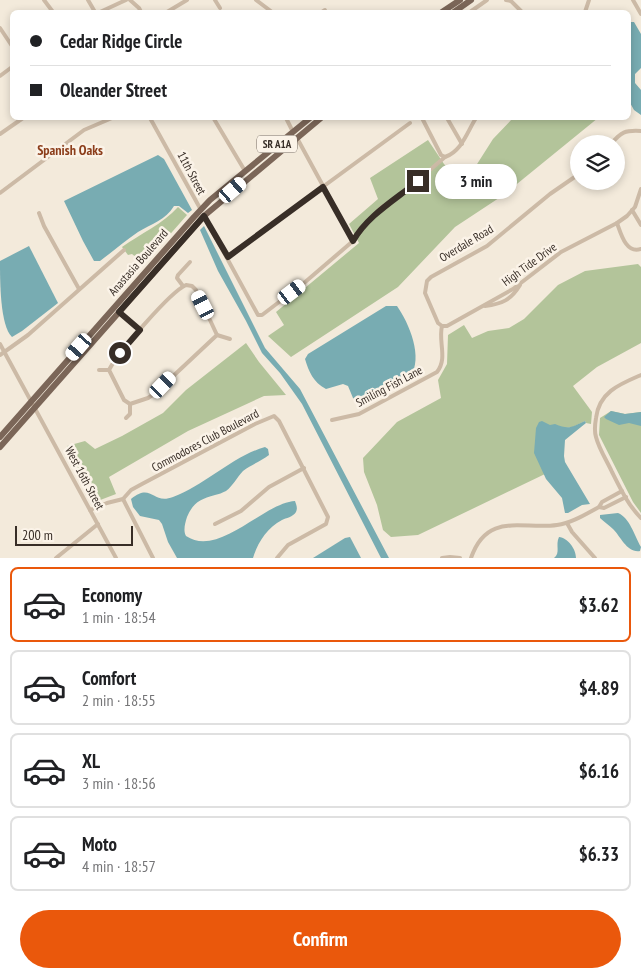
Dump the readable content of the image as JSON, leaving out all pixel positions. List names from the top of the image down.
{
  "streets": {
    "main road": ["SR A1A", "Anastasia Boulevard"],
    "street": [
      "11th Street",
      "Overdale Road",
      "High Tide Drive",
      "Smiling Fish Lane",
      "Commodores Club Boulevard",
      "West 16th Street"
    ]
  },
  "crossings": [
    ["11th Street", "Anastasia Boulevard"],
    ["Overdale Road", "High Tide Drive"],
    ["Overdale Road", "Smiling Fish Lane"],
    ["Anastasia Boulevard", "West 16th Street"],
    ["High Tide Drive", "Smiling Fish Lane"],
    ["Commodores Club Boulevard", "West 16th Street"]
  ],
  "districts": ["Spanish Oaks"],
  "scale_bar": "200 m",
  "page": {
    "banner": ["Cedar Ridge Circle", "Oleander Street"],
    "bubble": "3 min",
    "scale": "200 m",
    "list": [
      {
        "name": "Economy",
        "note": "1 min · 18:54",
        "value": "$3.62"
      },
      {
        "name": "Comfort",
        "note": "2 min · 18:55",
        "value": "$4.89"
      },
      {
        "name": "XL",
        "note": "3 min · 18:56",
        "value": "$6.16"
      },
      {
        "name": "Moto",
        "note": "4 min · 18:57",
        "value": "$6.33"
      }
    ],
    "buttons": "Confirm"
  }
}
